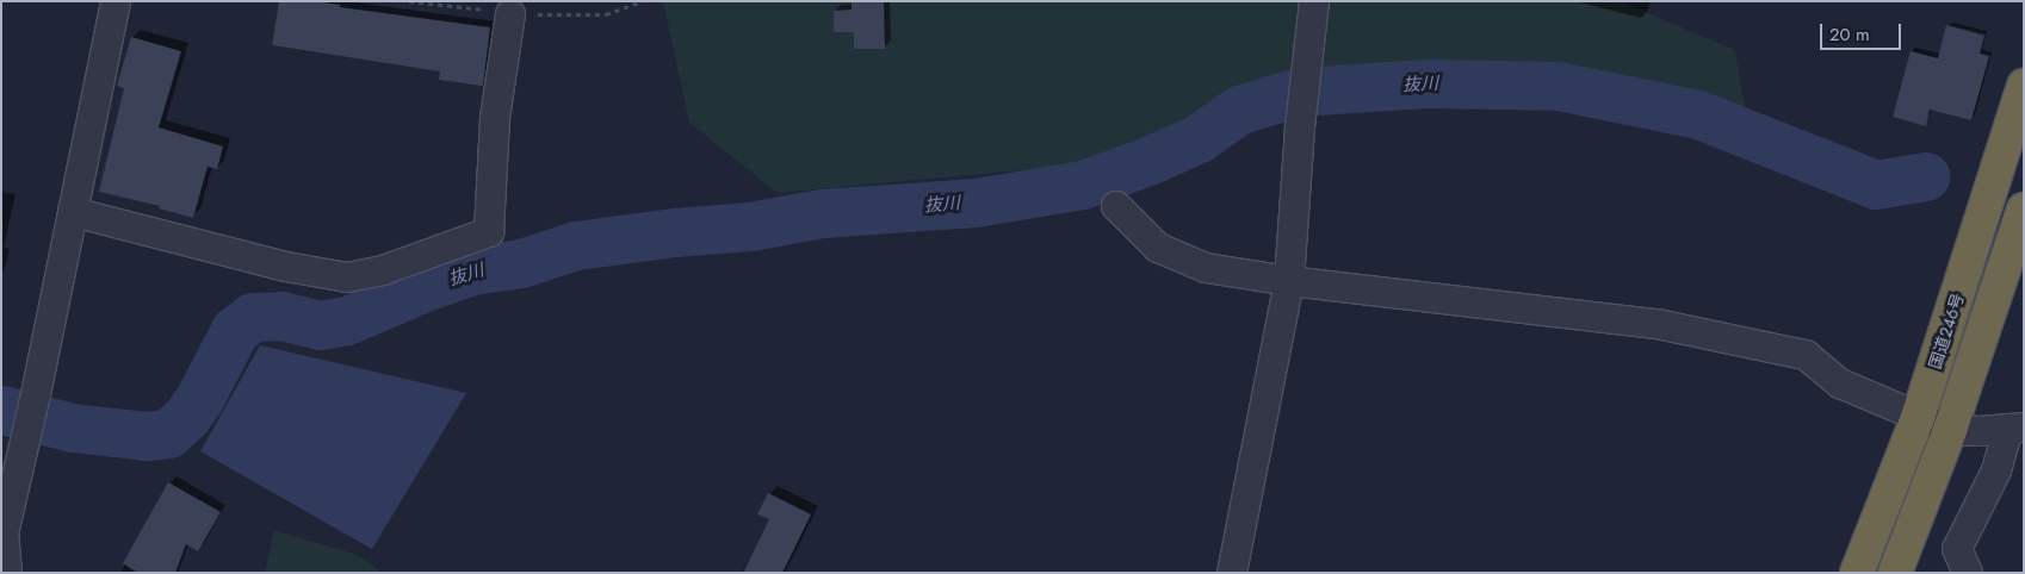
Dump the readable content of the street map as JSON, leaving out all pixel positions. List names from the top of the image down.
{
  "streets": {
    "highway": ["国道246号"]
  },
  "water": ["抜川"],
  "scale_bar": "20 m"
}
